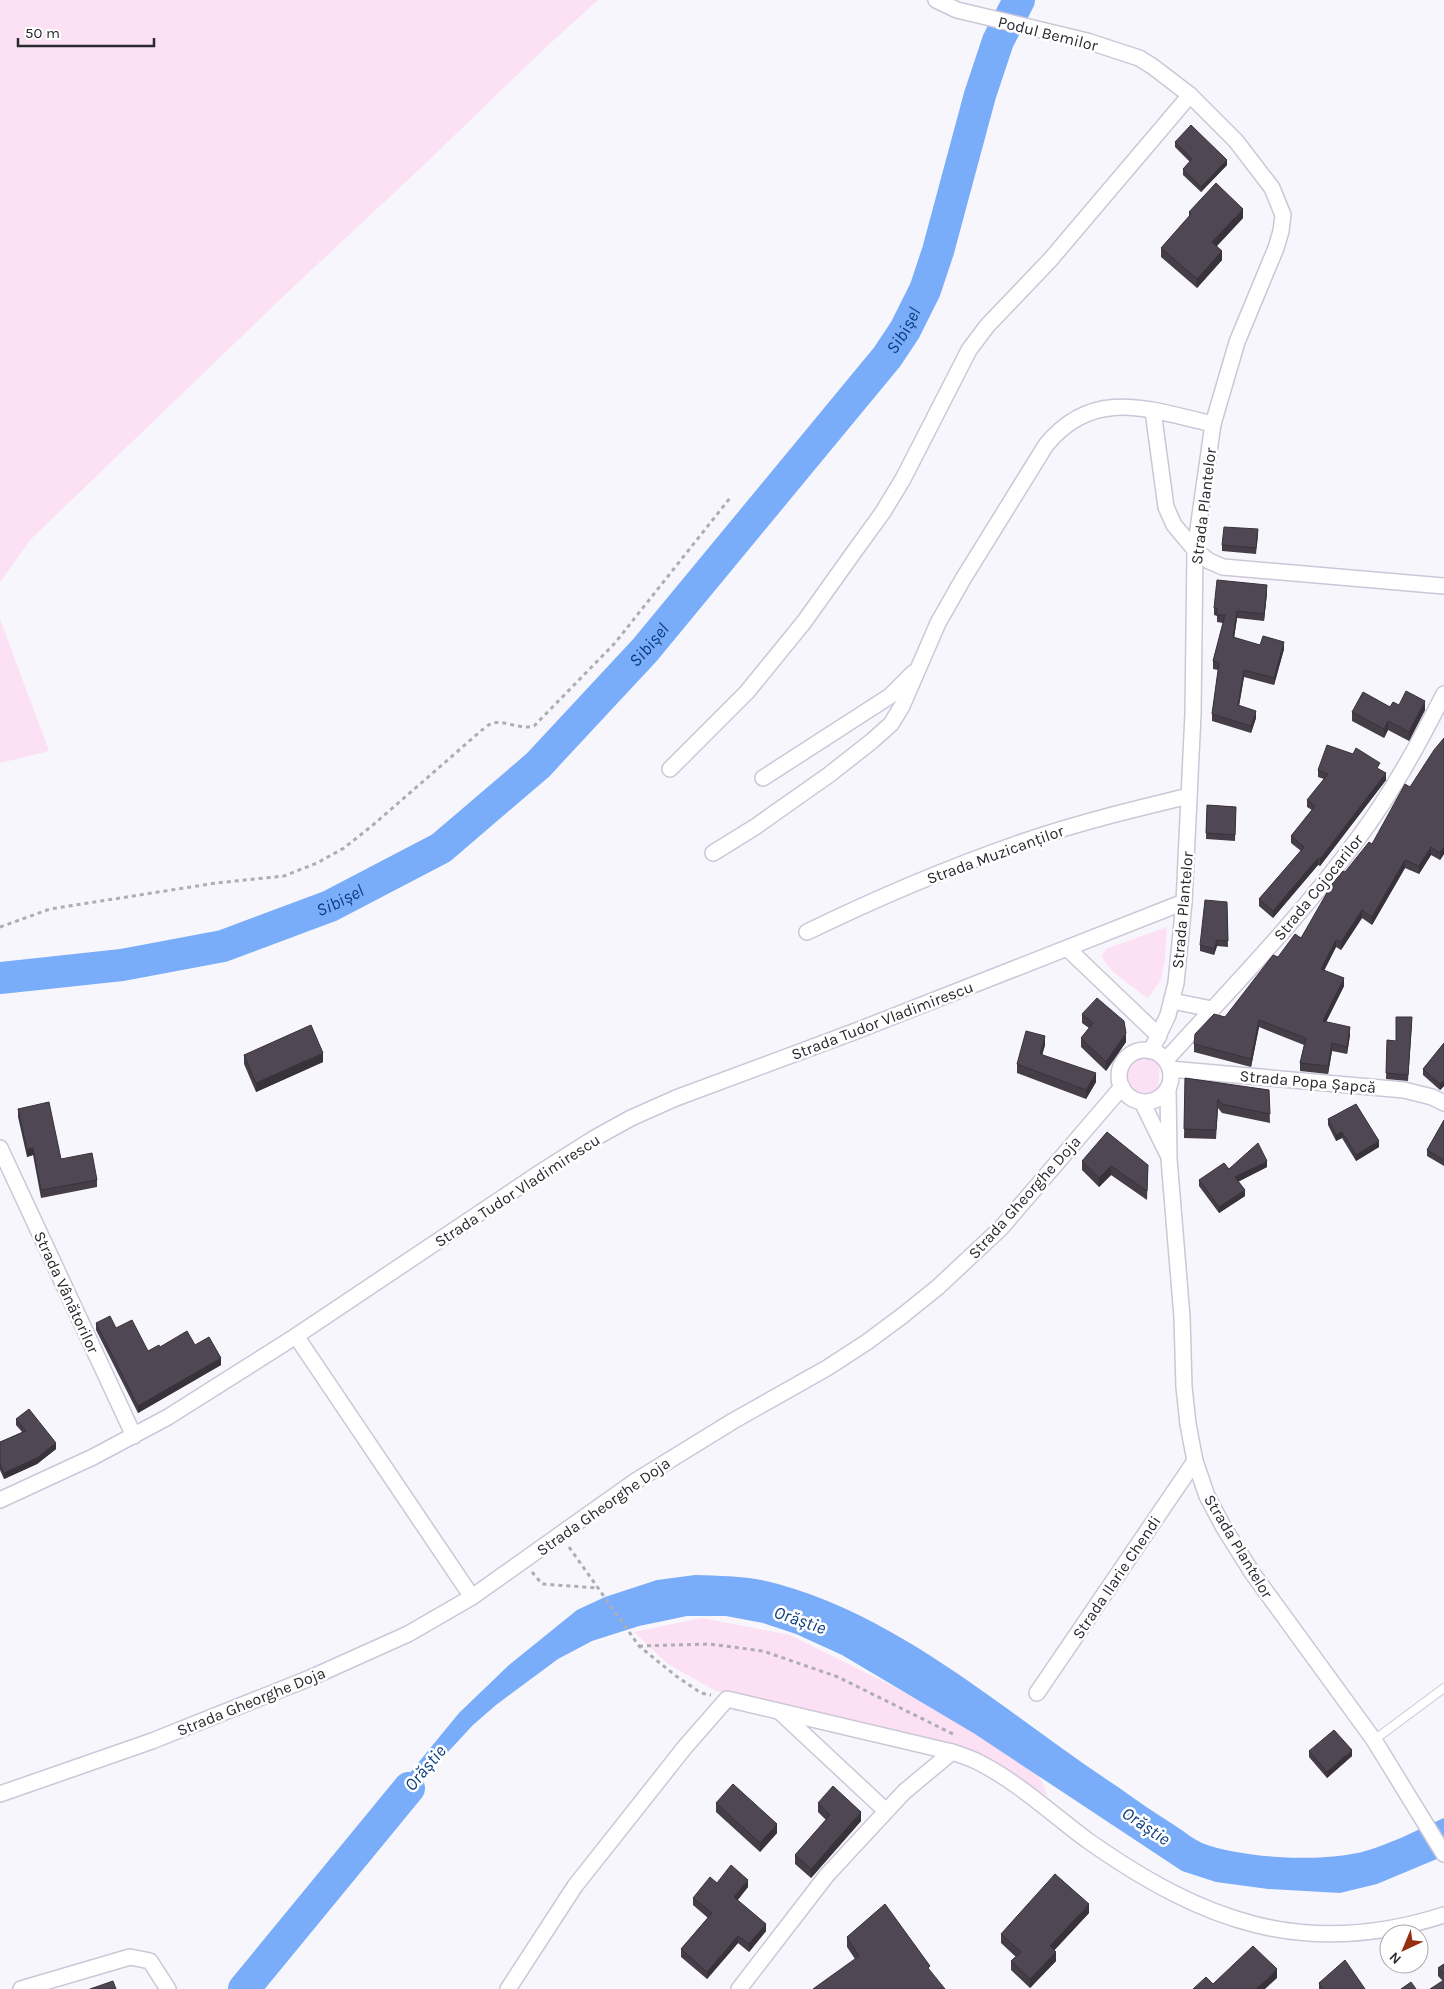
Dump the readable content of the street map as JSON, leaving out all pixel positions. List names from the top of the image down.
{
  "streets": {
    "street": [
      "Podul Bemilor",
      "Strada Plantelor",
      "Strada Muzicanților",
      "Strada Cojocarilor",
      "Strada Tudor Vladimirescu",
      "Strada Popa Șapcă",
      "Strada Gheorghe Doja",
      "Strada Vânătorilor",
      "Strada Ilarie Chendi"
    ]
  },
  "crossings": [
    ["Podul Bemilor", "Strada Plantelor"],
    ["Strada Plantelor", "Strada Muzicanților"],
    ["Strada Plantelor", "Strada Cojocarilor"],
    ["Strada Plantelor", "Strada Tudor Vladimirescu"],
    ["Strada Plantelor", "Strada Popa Șapcă"],
    ["Strada Plantelor", "Strada Gheorghe Doja"],
    ["Strada Plantelor", "Strada Ilarie Chendi"],
    ["Strada Cojocarilor", "Strada Popa Șapcă"],
    ["Strada Cojocarilor", "Strada Gheorghe Doja"],
    ["Strada Tudor Vladimirescu", "Strada Vânătorilor"],
    ["Strada Popa Șapcă", "Strada Gheorghe Doja"]
  ],
  "water": ["Sibișel", "Orăștie"],
  "scale_bar": "50 m",
  "north": "bottom left"
}
